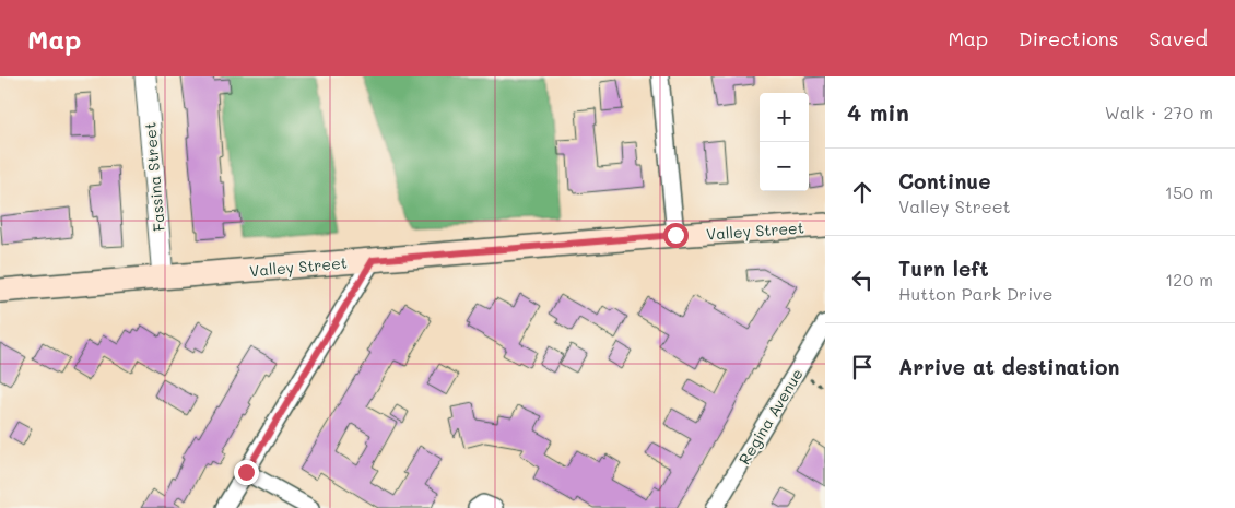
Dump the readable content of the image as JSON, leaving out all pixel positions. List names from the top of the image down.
{
  "streets": {
    "main road": ["Valley Street"],
    "street": ["Fassina Street", "Regina Avenue"]
  },
  "crossings": [
    ["Fassina Street", "Valley Street"]
  ],
  "page": {
    "header": "Map",
    "nav": ["Map", "Directions", "Saved"],
    "heading": ["4 min", "Walk · 270 m"],
    "map_buttons": ["+", "−"],
    "list": [
      ["Continue", "Valley Street", "150 m"],
      ["Turn left", "Hutton Park Drive", "120 m"],
      "Arrive at destination"
    ]
  }
}
